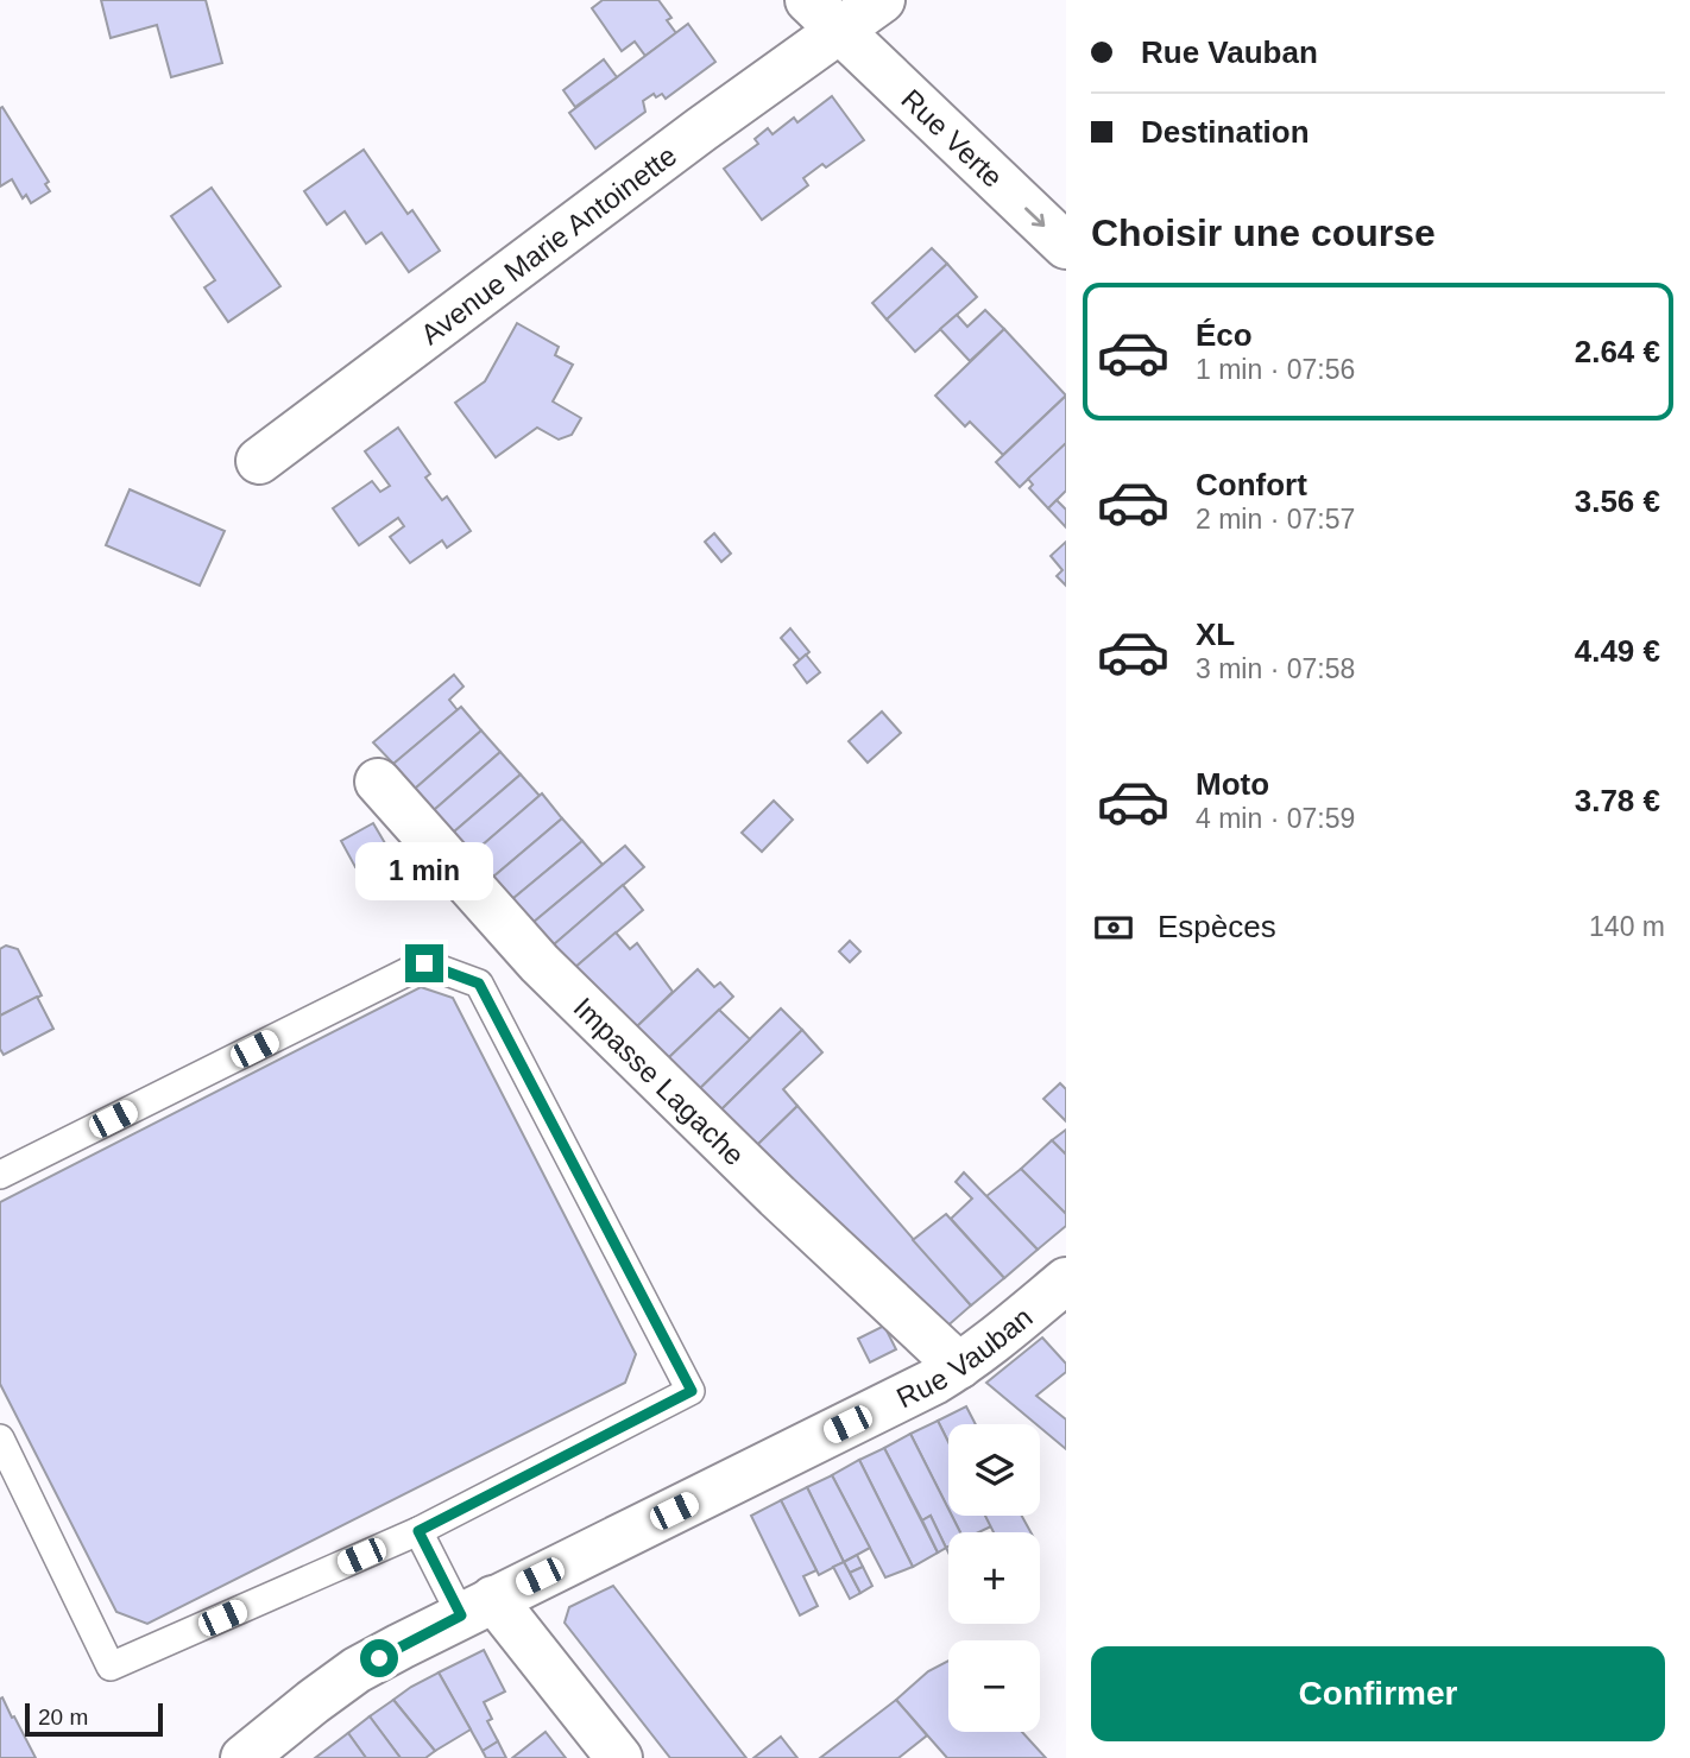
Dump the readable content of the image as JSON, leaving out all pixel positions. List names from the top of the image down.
{
  "streets": {
    "street": [
      "Rue Verte",
      "Avenue Marie Antoinette",
      "Impasse Lagache",
      "Rue Vauban"
    ]
  },
  "crossings": [
    ["Rue Verte", "Avenue Marie Antoinette"],
    ["Impasse Lagache", "Rue Vauban"]
  ],
  "one_way": ["Rue Verte"],
  "scale_bar": "20 m",
  "page": {
    "banner": ["Rue Vauban", "Destination"],
    "heading": "Choisir une course",
    "list": [
      {
        "name": "Éco",
        "note": "1 min · 07:56",
        "value": "2.64 €"
      },
      {
        "name": "Confort",
        "note": "2 min · 07:57",
        "value": "3.56 €"
      },
      {
        "name": "XL",
        "note": "3 min · 07:58",
        "value": "4.49 €"
      },
      {
        "name": "Moto",
        "note": "4 min · 07:59",
        "value": "3.78 €"
      }
    ],
    "bubble": "1 min",
    "pay": ["Espèces", "140 m"],
    "map_buttons": ["+", "−"],
    "buttons": "Confirmer",
    "scale": "20 m"
  }
}
